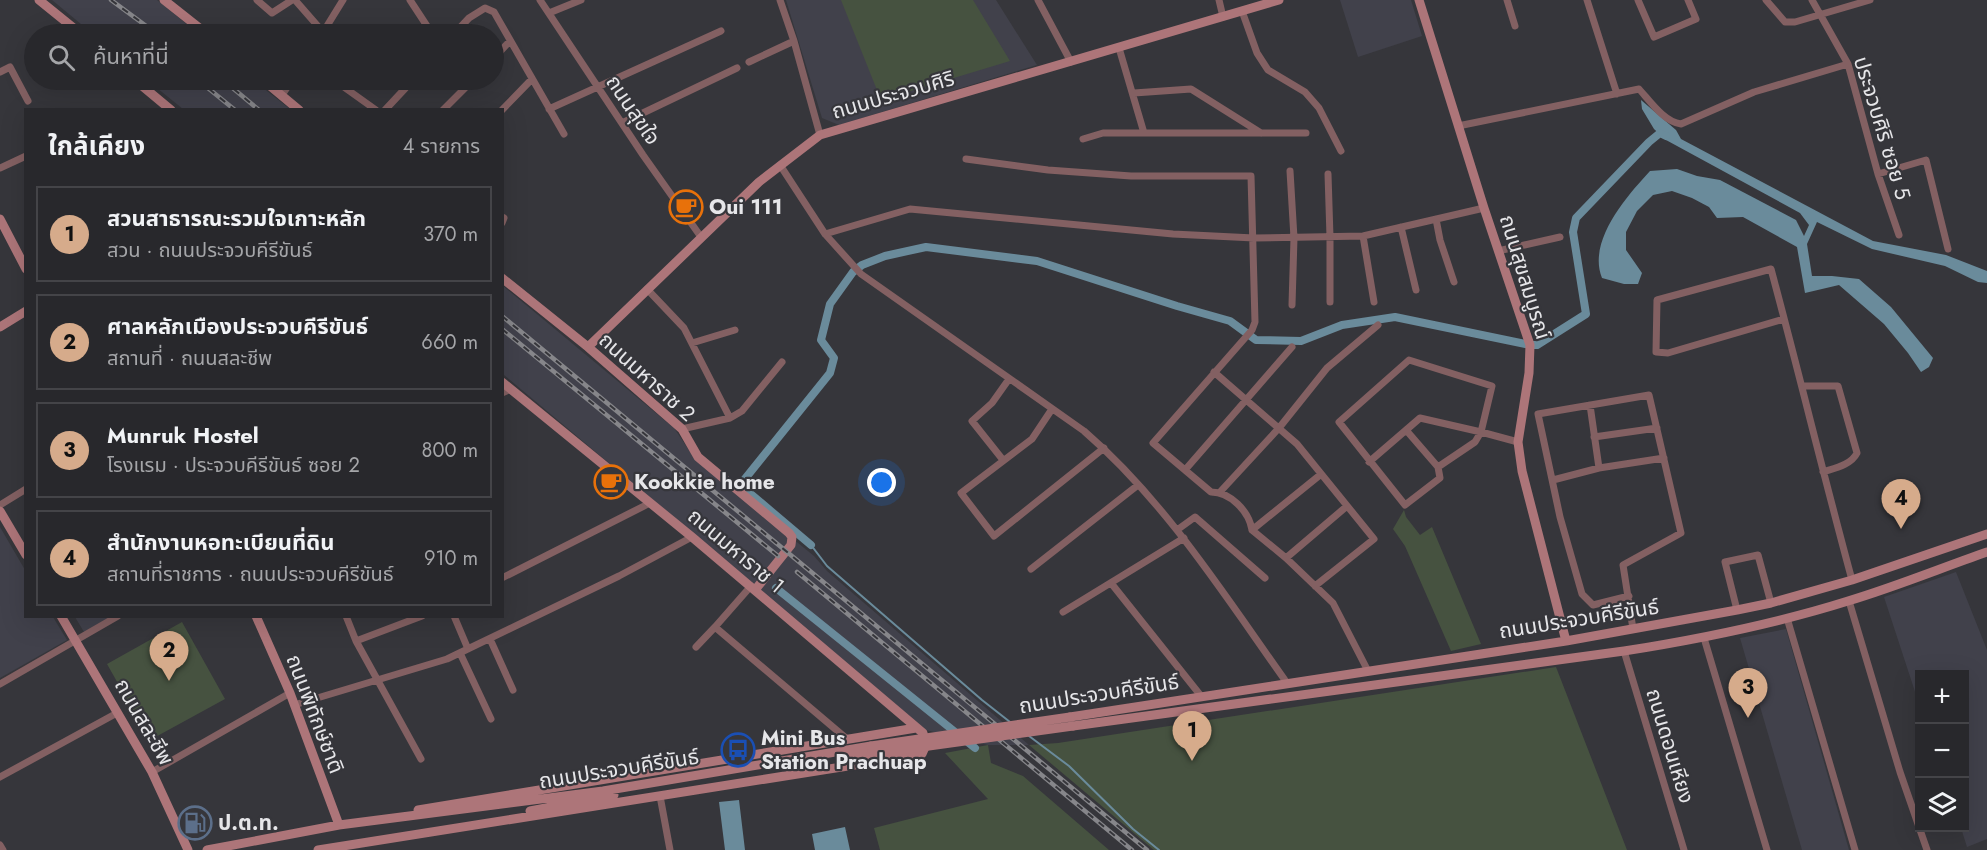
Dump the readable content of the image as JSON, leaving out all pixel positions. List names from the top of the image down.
{
  "streets": {
    "main road": [
      "ถนนประจวบศิริ",
      "ถนนสุขสมบูรณ์",
      "ถนนมหาราช 2",
      "ถนนมหาราช 1",
      "ถนนประจวบคีรีขันธ์",
      "ถนนพิทักษ์ชาติ",
      "ถนนสละชีพ"
    ],
    "street": ["ถนนสุขใจ", "ประจวบศิริ ซอย 5", "ถนนดอนเหียง"]
  },
  "crossings": [
    ["ถนนประจวบศิริ", "ถนนสุขใจ"],
    ["ถนนประจวบศิริ", "ถนนมหาราช 2"],
    ["ถนนสุขสมบูรณ์", "ถนนประจวบคีรีขันธ์"],
    ["ถนนมหาราช 2", "ถนนมหาราช 1"],
    ["ถนนประจวบคีรีขันธ์", "ถนนพิทักษ์ชาติ"],
    ["ถนนประจวบคีรีขันธ์", "ถนนดอนเหียง"]
  ],
  "places": {
    "cafe": ["Oui 111", "Kookkie home"],
    "bus stop": ["Mini Bus Station Prachuap"],
    "fuel station": ["ป.ต.ท."]
  },
  "page": {
    "search": "ค้นหาที่นี่",
    "heading": ["ใกล้เคียง", "4 รายการ"],
    "list": [
      {
        "mark": "1",
        "name": "สวนสาธารณะรวมใจเกาะหลัก",
        "note": "สวน · ถนนประจวบคีรีขันธ์",
        "value": "370 m"
      },
      {
        "mark": "2",
        "name": "ศาลหลักเมืองประจวบคีรีขันธ์",
        "note": "สถานที่ · ถนนสละชีพ",
        "value": "660 m"
      },
      {
        "mark": "3",
        "name": "Munruk Hostel",
        "note": "โรงแรม · ประจวบคีรีขันธ์ ซอย 2",
        "value": "800 m"
      },
      {
        "mark": "4",
        "name": "สำนักงานหอทะเบียนที่ดิน",
        "note": "สถานที่ราชการ · ถนนประจวบคีรีขันธ์",
        "value": "910 m"
      }
    ],
    "pins": [
      "4",
      "2",
      "3",
      "1"
    ],
    "map_buttons": ["+", "−"]
  }
}
